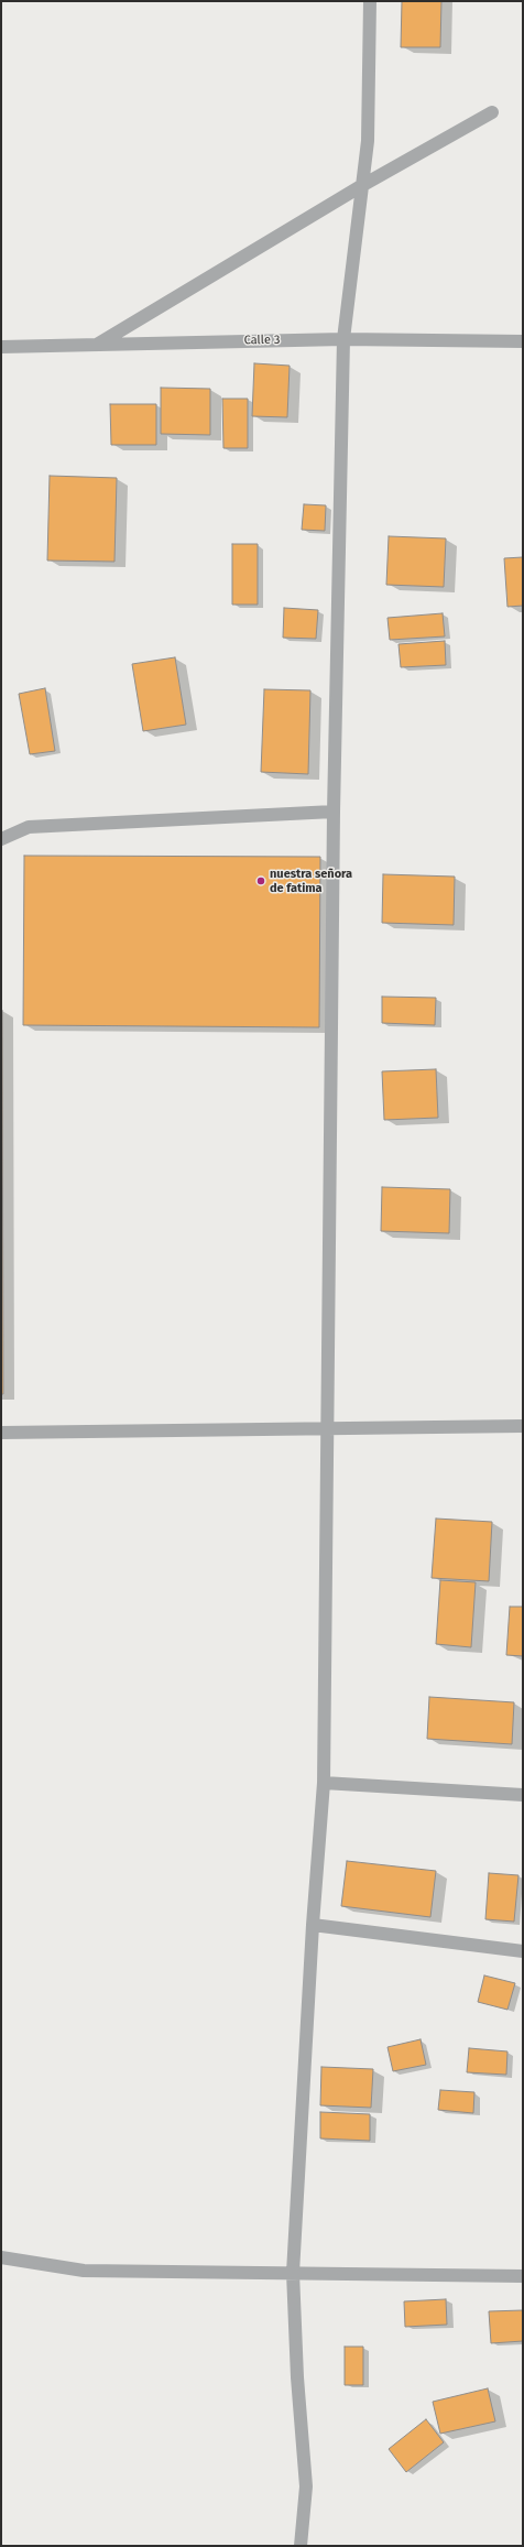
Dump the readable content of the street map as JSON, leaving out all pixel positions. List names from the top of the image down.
{
  "streets": {
    "street": ["Calle 3"]
  },
  "places": ["nuestra señora de fatima"]
}
